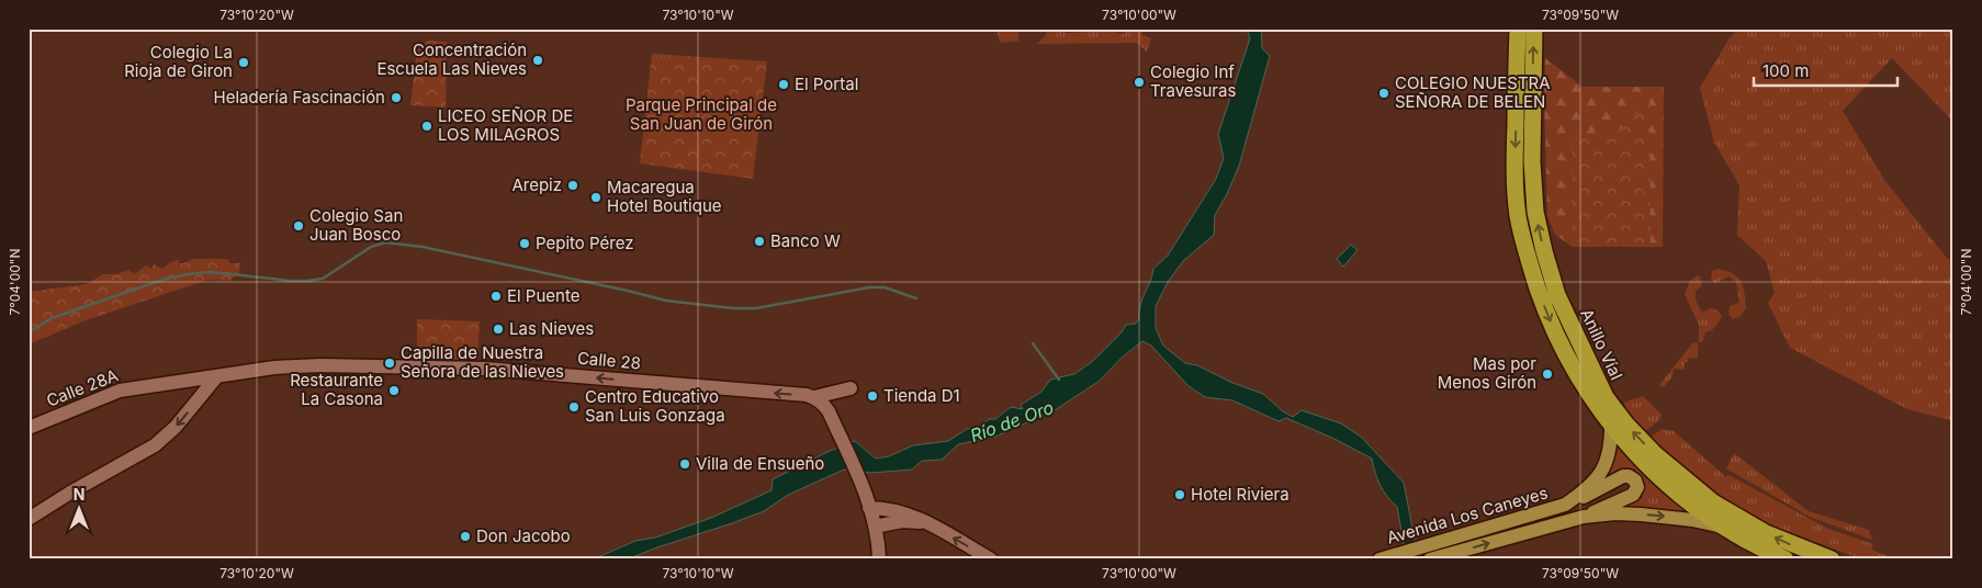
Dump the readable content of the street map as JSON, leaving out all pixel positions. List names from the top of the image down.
{
  "streets": {
    "highway": ["Anillo Víal"],
    "main road": ["Avenida Los Caneyes"],
    "street": ["Calle 28", "Calle 28A"]
  },
  "crossings": [
    ["Anillo Víal", "Avenida Los Caneyes"],
    ["Calle 28", "Calle 28A"]
  ],
  "one_way": ["Calle 28"],
  "water": ["Río de Oro"],
  "parks": ["Parque Principal de San Juan de Girón"],
  "places": [
    "Concentración Escuela Las Nieves",
    "Colegio La Rioja de Giron",
    "Colegio Inf Travesuras",
    "El Portal",
    "COLEGIO NUESTRA SEÑORA DE BELEN",
    "Heladería Fascinación",
    "LICEO SEÑOR DE LOS MILAGROS",
    "Arepiz",
    "Macaregua Hotel Boutique",
    "Colegio San Juan Bosco",
    "Banco W",
    "Pepito Pérez",
    "El Puente",
    "Las Nieves",
    "Capilla de Nuestra Señora de las Nieves",
    "Mas por Menos Girón",
    "Restaurante La Casona",
    "Tienda D1",
    "Centro Educativo San Luis Gonzaga",
    "Villa de Ensueño",
    "Hotel Riviera",
    "Don Jacobo"
  ],
  "scale_bar": "100 m",
  "north": "top",
  "coordinates": [
    "73°10'20\"W",
    "73°10'10\"W",
    "73°10'00\"W",
    "73°09'50\"W",
    "7°04'00\"N"
  ]
}
